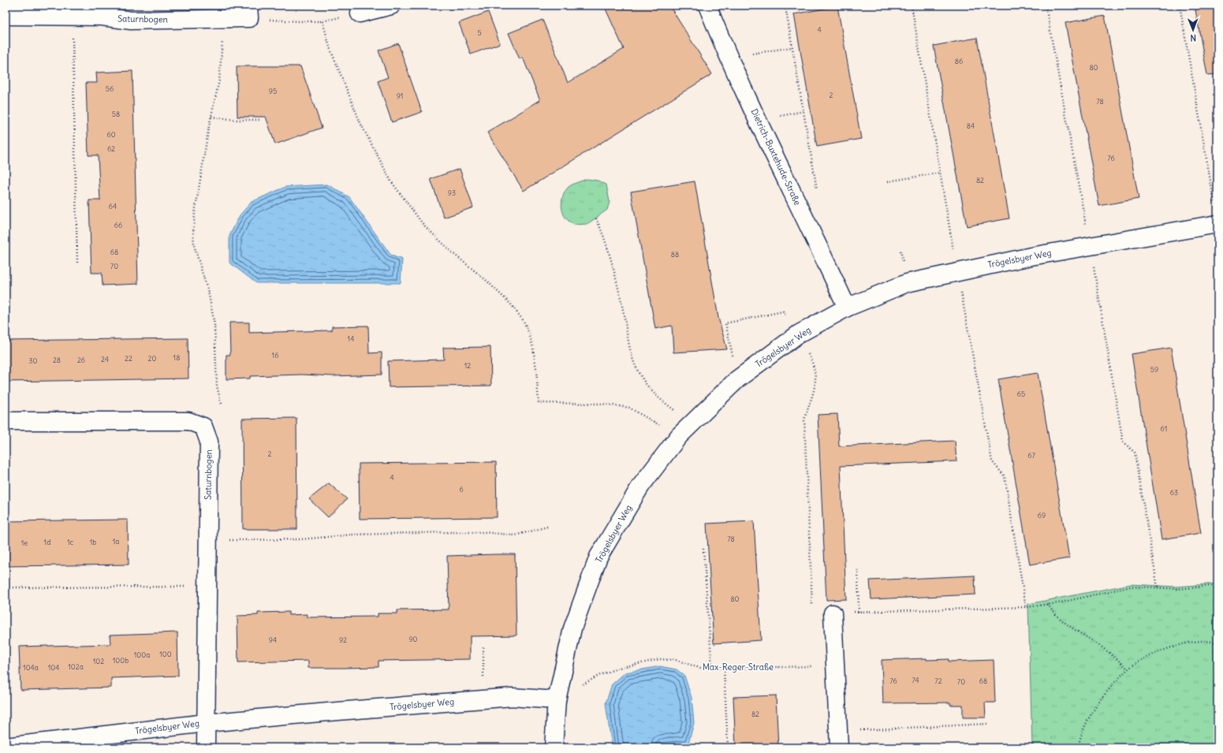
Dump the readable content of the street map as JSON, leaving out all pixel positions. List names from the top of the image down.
{
  "streets": {
    "street": ["Saturnbogen", "Dietrich-Buxtehude-Straße", "Trögelsbyer Weg"],
    "path": ["Max-Reger-Straße"]
  },
  "crossings": [
    ["Saturnbogen", "Trögelsbyer Weg"],
    ["Dietrich-Buxtehude-Straße", "Trögelsbyer Weg"],
    ["Trögelsbyer Weg", "Max-Reger-Straße"]
  ],
  "house_numbers": [
    "4",
    "5",
    "86",
    "80",
    "56",
    "95",
    "2",
    "91",
    "78",
    "58",
    "84",
    "60",
    "62",
    "76",
    "82",
    "93",
    "64",
    "66",
    "68",
    "88",
    "70",
    "14",
    "16",
    "18",
    "22",
    "20",
    "24",
    "28",
    "26",
    "30",
    "12",
    "59",
    "65",
    "61",
    "2",
    "67",
    "4",
    "6",
    "63",
    "69",
    "78",
    "1a",
    "1d",
    "1c",
    "1b",
    "1e",
    "80",
    "90",
    "94",
    "92",
    "100",
    "100a",
    "100b",
    "102",
    "102a",
    "104a",
    "104",
    "74",
    "76",
    "72",
    "68",
    "70",
    "82"
  ],
  "north": "bottom"
}
